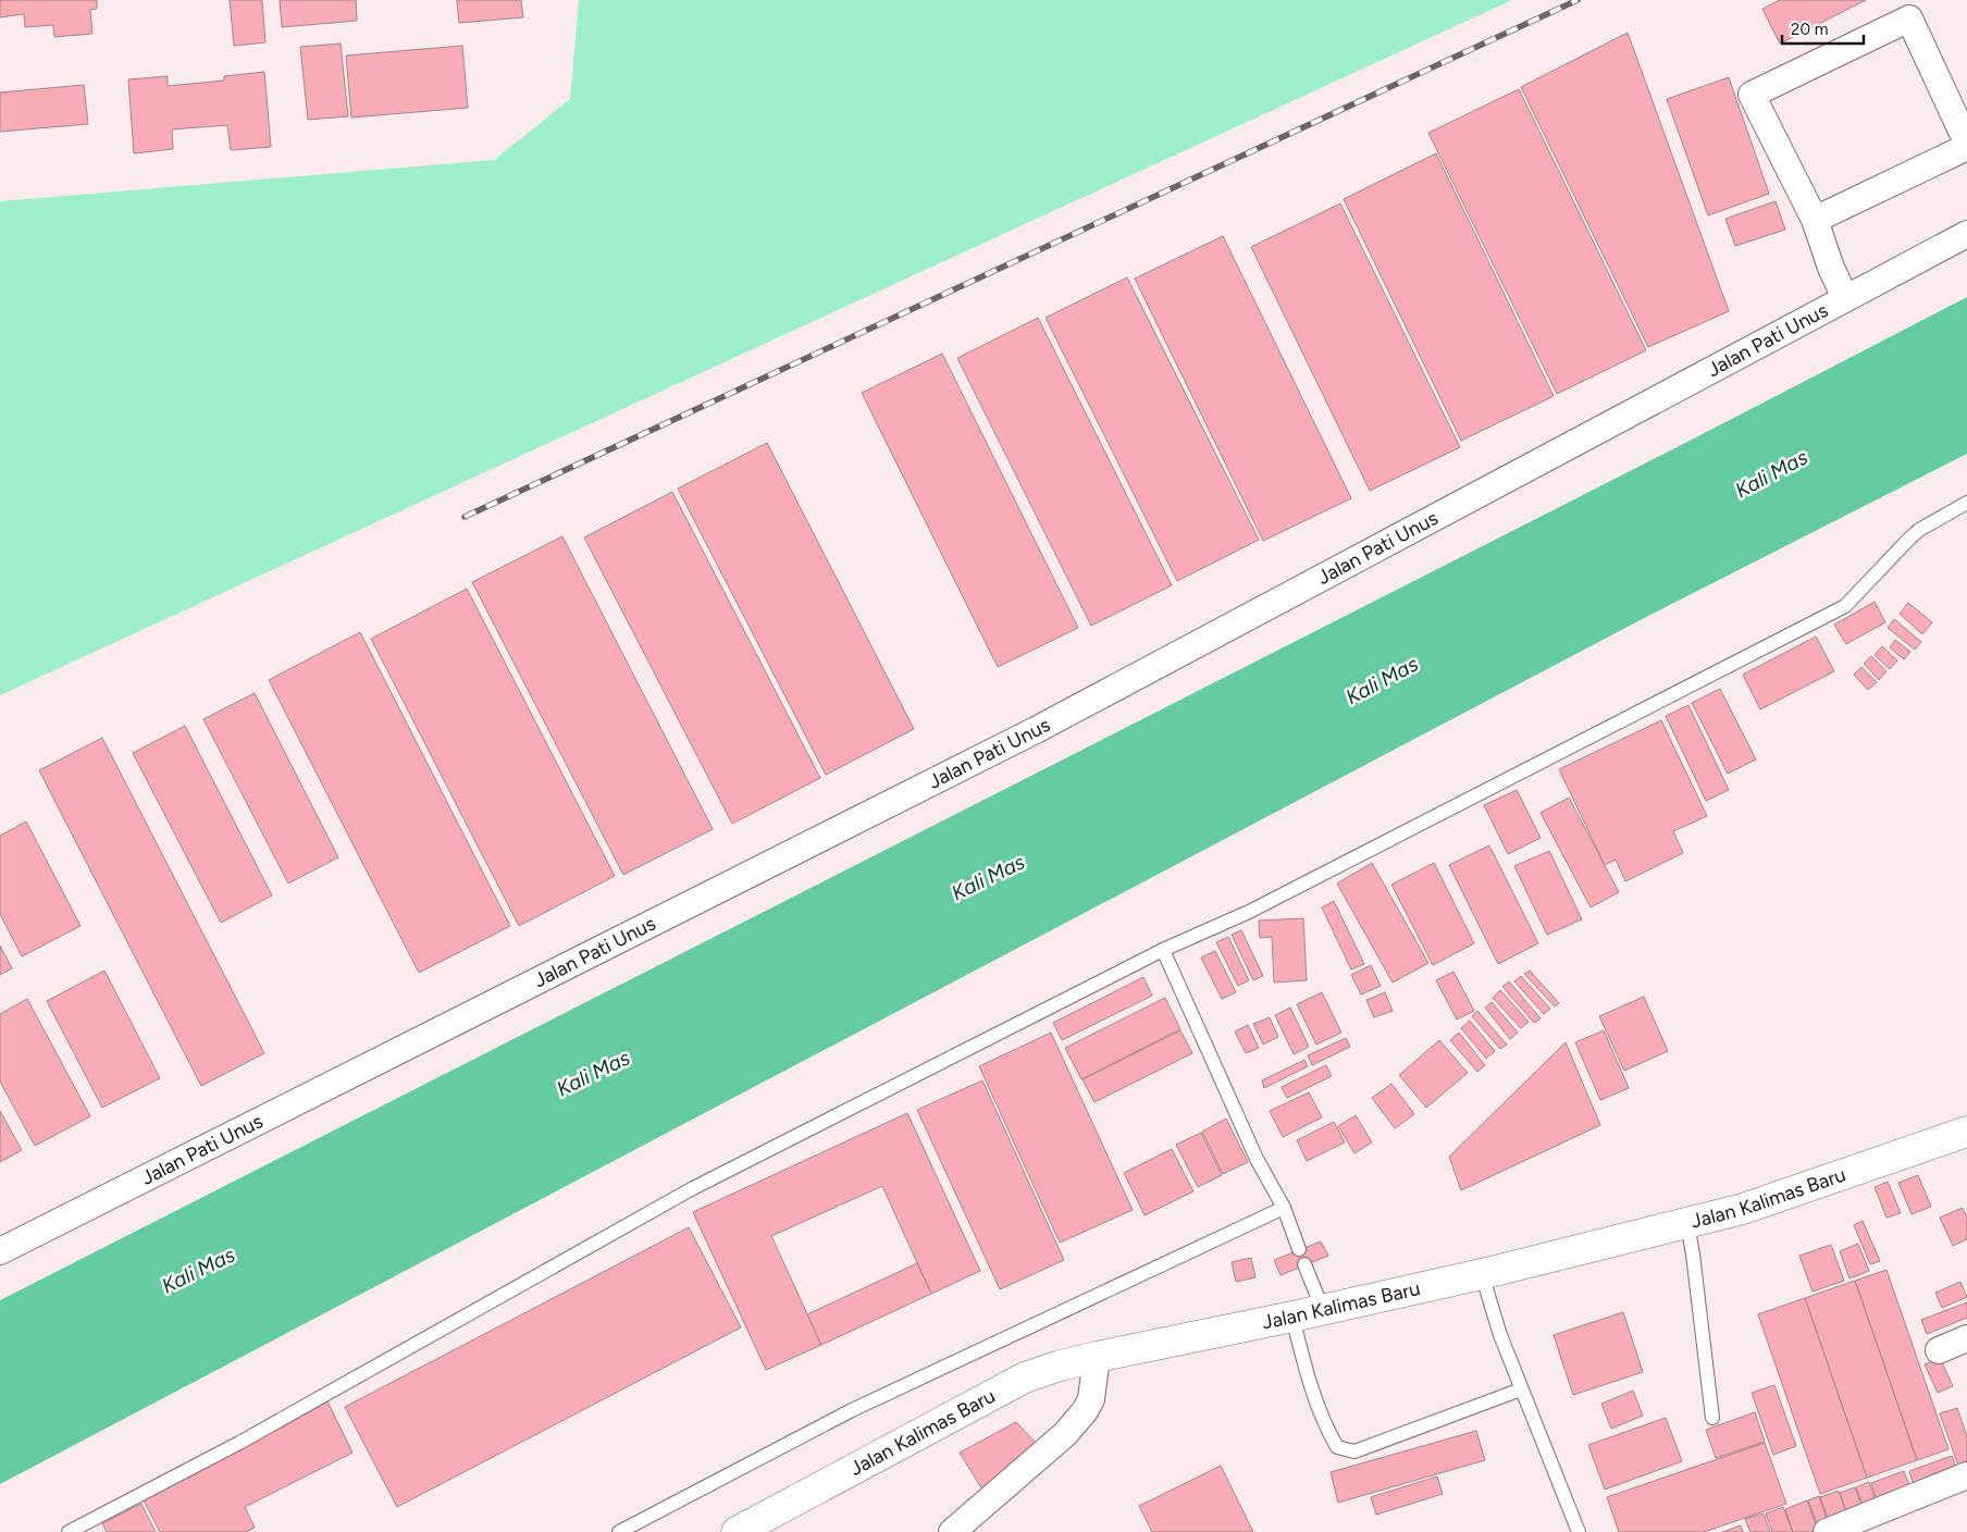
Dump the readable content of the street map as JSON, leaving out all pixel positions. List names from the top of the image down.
{
  "streets": {
    "street": ["Jalan Pati Unus", "Jalan Kalimas Baru"]
  },
  "water": ["Kali Mas"],
  "scale_bar": "20 m"
}
